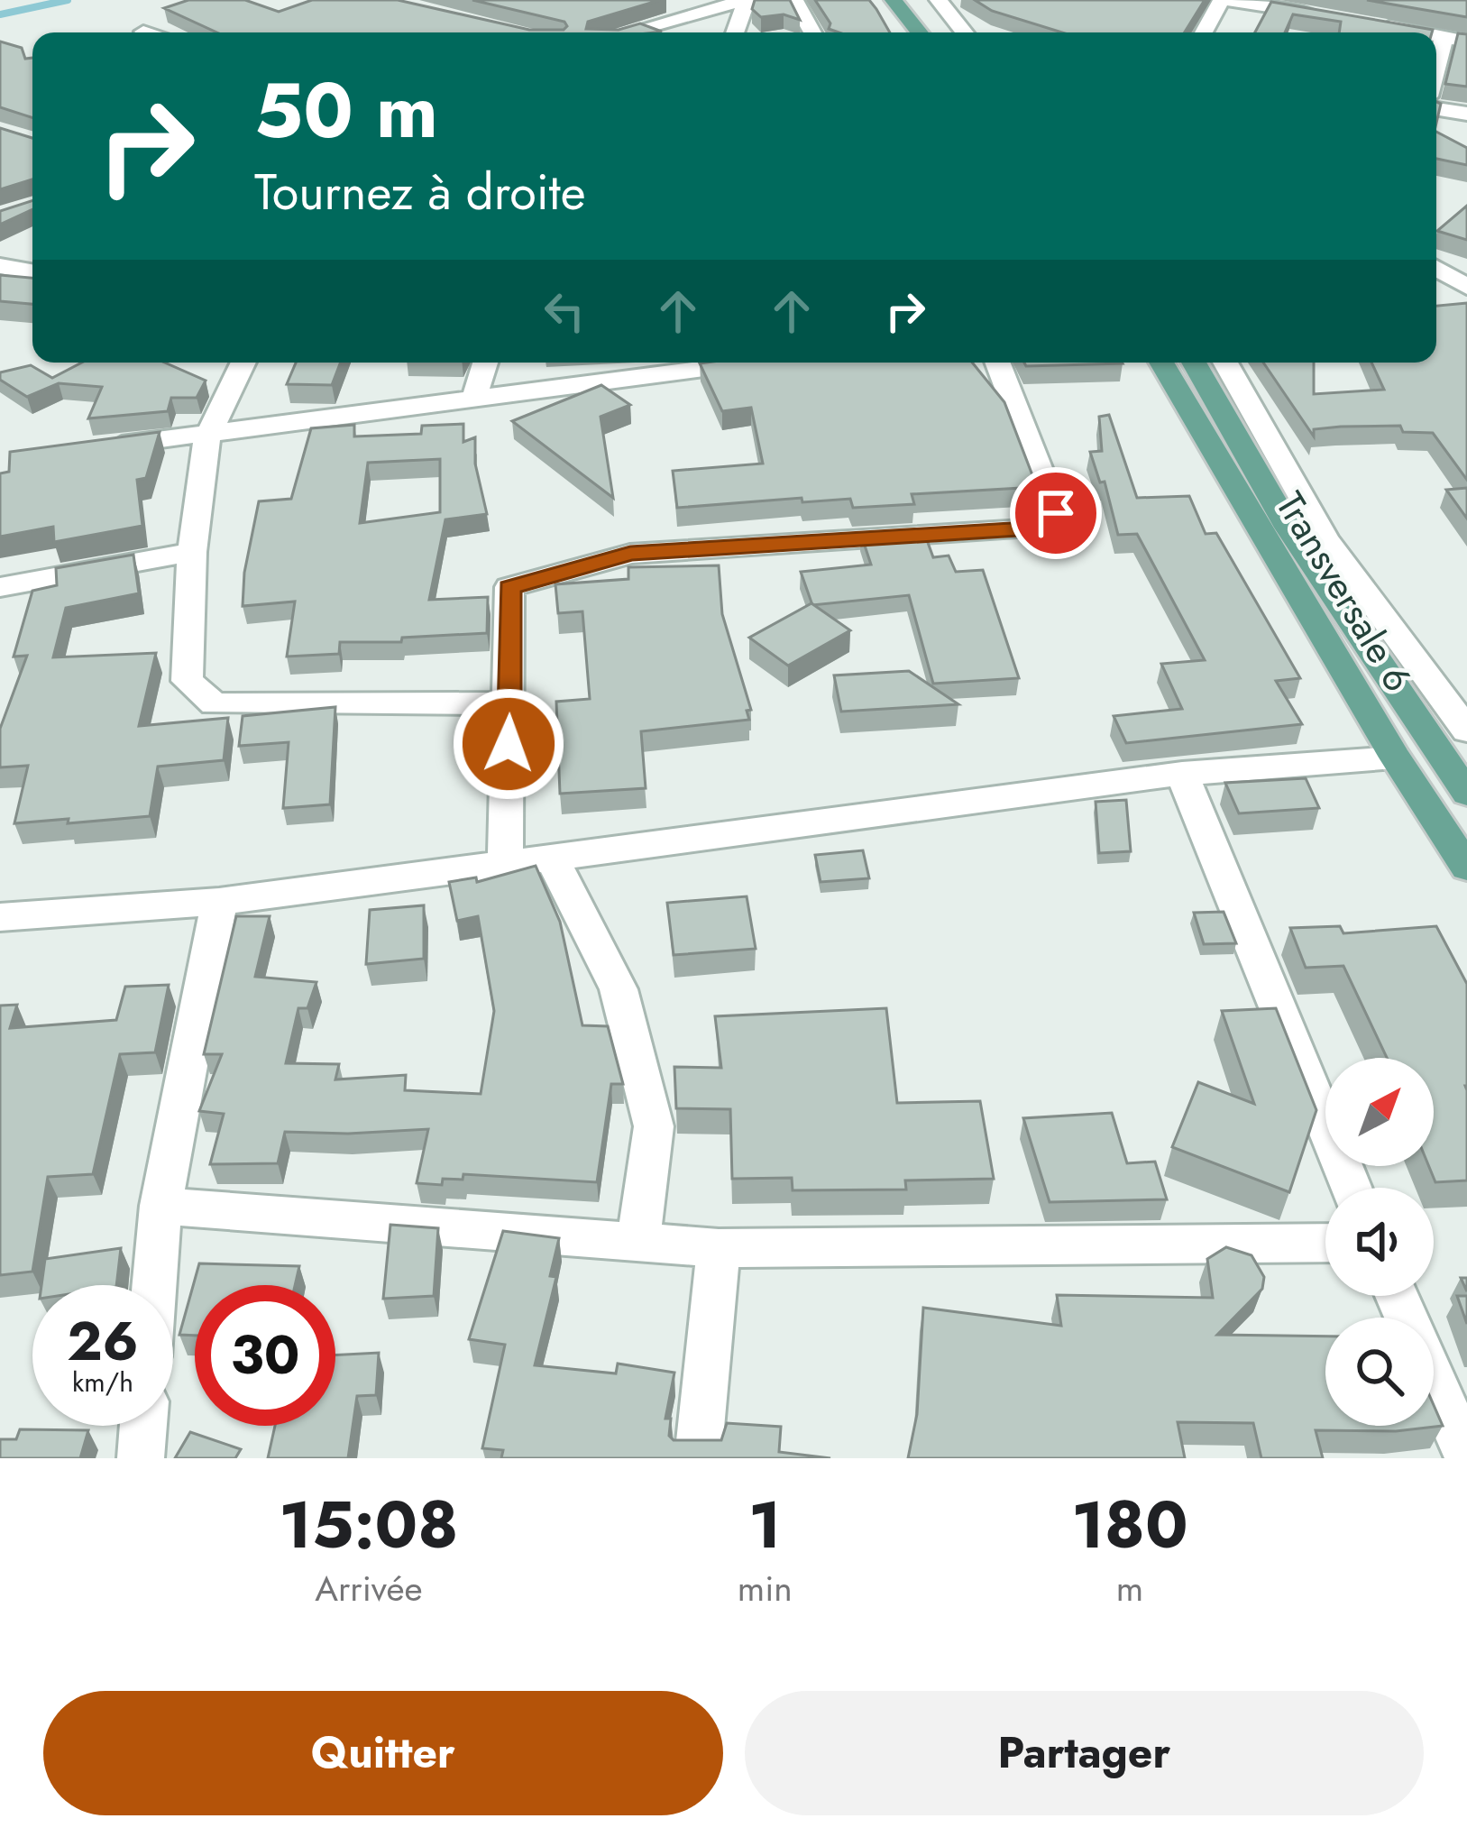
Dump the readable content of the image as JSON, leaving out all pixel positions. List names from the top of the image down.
{
  "streets": {
    "main road": ["Transversale 6"]
  },
  "north": "top right",
  "page": {
    "turn": ["50 m", "Tournez à droite"],
    "speed": "26 km/h",
    "limit": "30",
    "eta": [
      "15:08",
      "Arrivée",
      "1",
      "min",
      "180",
      "m"
    ],
    "buttons": ["Quitter", "Partager"]
  }
}
